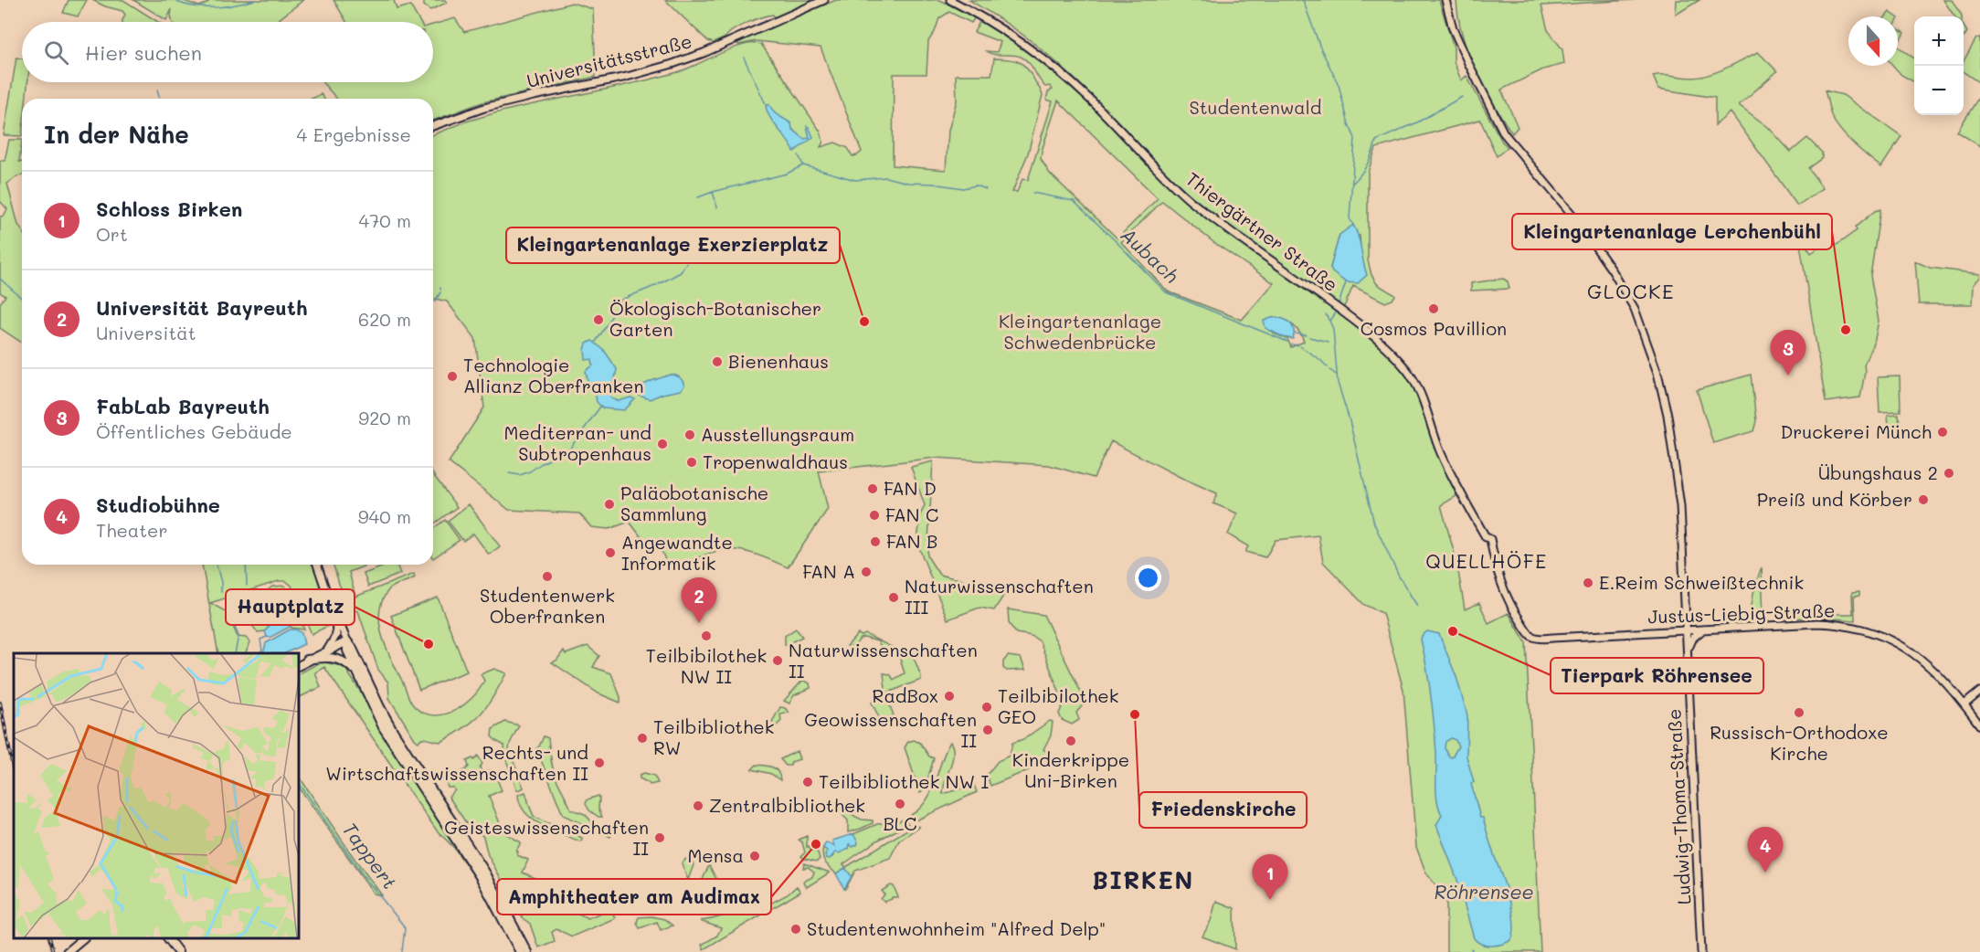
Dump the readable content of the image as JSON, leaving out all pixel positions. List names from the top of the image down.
{
  "streets": {
    "main road": [
      "Universitätsstraße",
      "Thiergärtner Straße",
      "Justus-Liebig-Straße",
      "Ludwig-Thoma-Straße"
    ]
  },
  "crossings": [
    ["Thiergärtner Straße", "Justus-Liebig-Straße"],
    ["Justus-Liebig-Straße", "Ludwig-Thoma-Straße"]
  ],
  "districts": ["GLOCKE", "QUELLHÖFE", "BIRKEN"],
  "water": ["Aubach", "Tappert", "Röhrensee"],
  "parks": ["Studentenwald", "Kleingartenanlage Schwedenbrücke"],
  "places": [
    "Cosmos Pavillion",
    "Ökologisch-Botanischer Garten",
    "Kleingartenanlage Exerzierplatz",
    "Kleingartenanlage Lerchenbühl",
    "Bienenhaus",
    "Technologie Allianz Oberfranken",
    "Druckerei Münch",
    "Ausstellungsraum",
    "Mediterran- und Subtropenhaus",
    "Tropenwaldhaus",
    "Übungshaus 2",
    "FAN D",
    "Preiß und Körber",
    "Paläobotanische Sammlung",
    "FAN C",
    "FAN B",
    "Angewandte Informatik",
    "FAN A",
    "Studentenwerk Oberfranken",
    "E.Reim Schweißtechnik",
    "Naturwissenschaften III",
    "Tierpark Röhrensee",
    "Teilbibilothek NW II",
    "Hauptplatz",
    "Naturwissenschaften II",
    "RadBox",
    "Teilbibilothek GEO",
    "Russisch-Orthodoxe Kirche",
    "Friedenskirche",
    "Geowissenschaften II",
    "Teilbibliothek RW",
    "Kinderkrippe Uni-Birken",
    "Rechts- und Wirtschaftswissenschaften II",
    "Teilbibliothek NW I",
    "BLC",
    "Zentralbibliothek",
    "Geisteswissenschaften II",
    "Amphitheater am Audimax",
    "Mensa",
    "Studentenwohnheim \"Alfred Delp\""
  ],
  "north": "bottom",
  "page": {
    "map_buttons": ["+", "−"],
    "search": "Hier suchen",
    "heading": ["In der Nähe", "4 Ergebnisse"],
    "list": [
      {
        "mark": "1",
        "name": "Schloss Birken",
        "note": "Ort",
        "value": "470 m"
      },
      {
        "mark": "2",
        "name": "Universität Bayreuth",
        "note": "Universität",
        "value": "620 m"
      },
      {
        "mark": "3",
        "name": "FabLab Bayreuth",
        "note": "Öffentliches Gebäude",
        "value": "920 m"
      },
      {
        "mark": "4",
        "name": "Studiobühne",
        "note": "Theater",
        "value": "940 m"
      }
    ],
    "pins": [
      "3",
      "2",
      "4",
      "1"
    ]
  }
}
